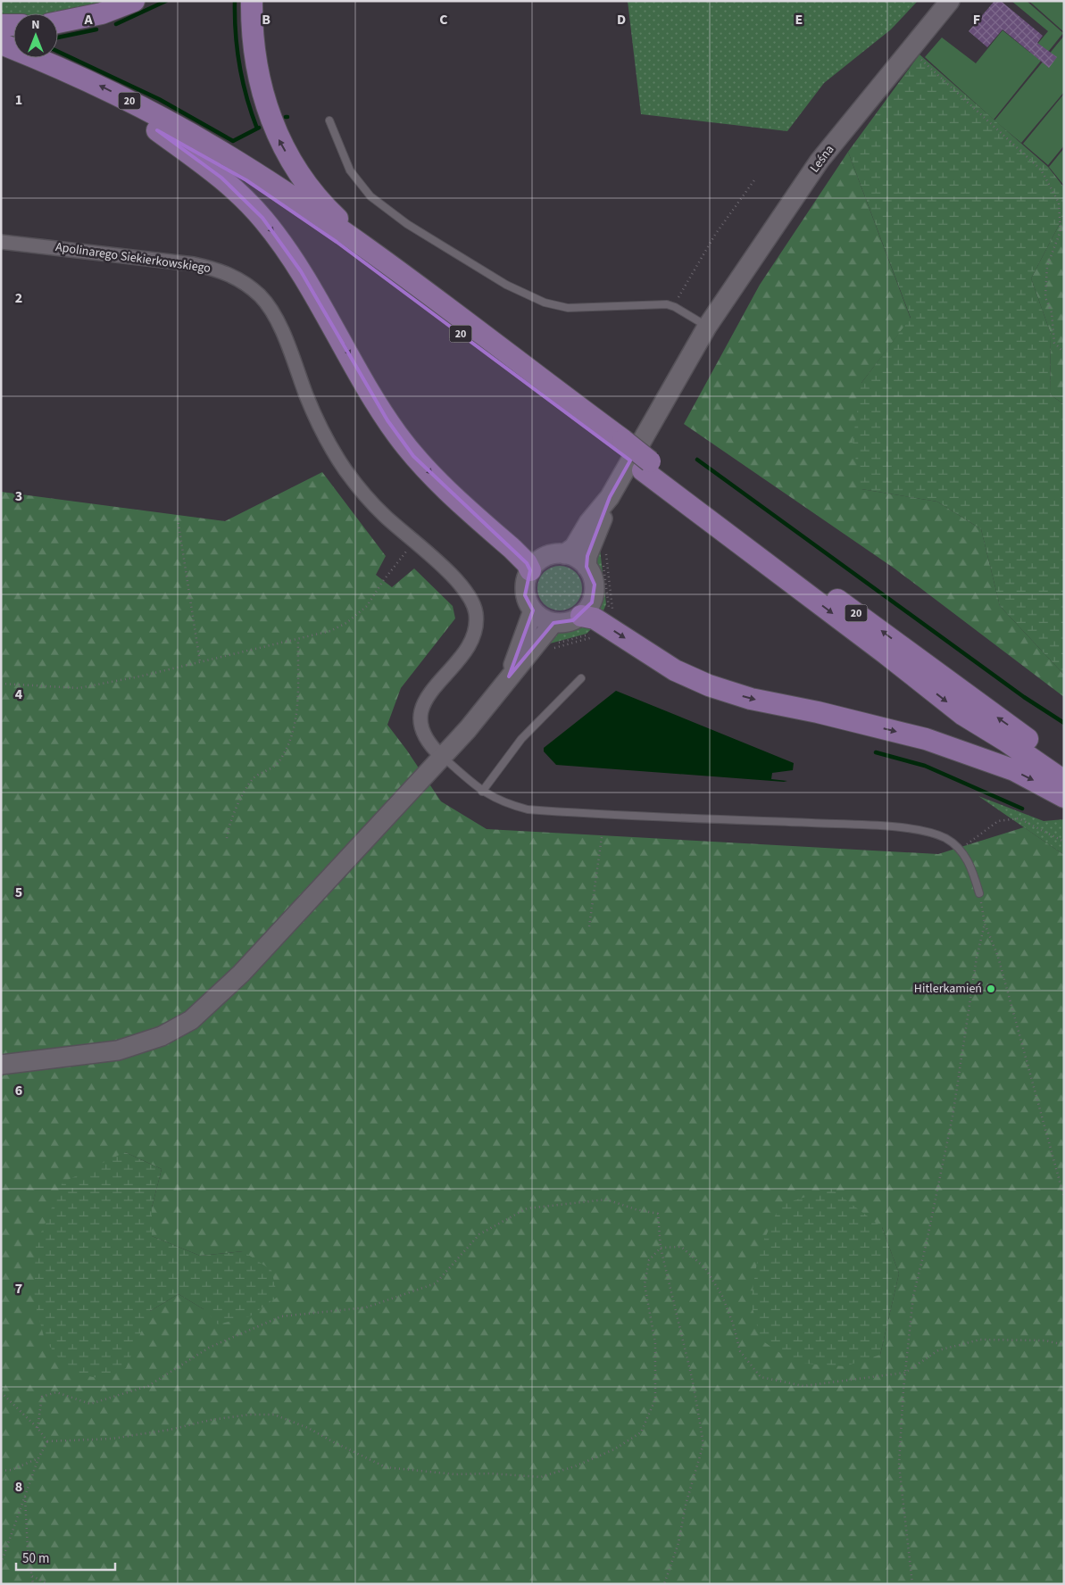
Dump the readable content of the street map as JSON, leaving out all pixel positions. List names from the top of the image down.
{
  "streets": {
    "main road": ["20"],
    "street": ["Leśna", "Apolinarego Siekierkowskiego"]
  },
  "places": ["Hitlerkamień"],
  "scale_bar": "50 m",
  "north": "top",
  "grid": {
    "columns": [
      "A",
      "B",
      "C",
      "D",
      "E",
      "F"
    ],
    "rows": [
      "1",
      "2",
      "3",
      "4",
      "5",
      "6",
      "7",
      "8"
    ]
  }
}
